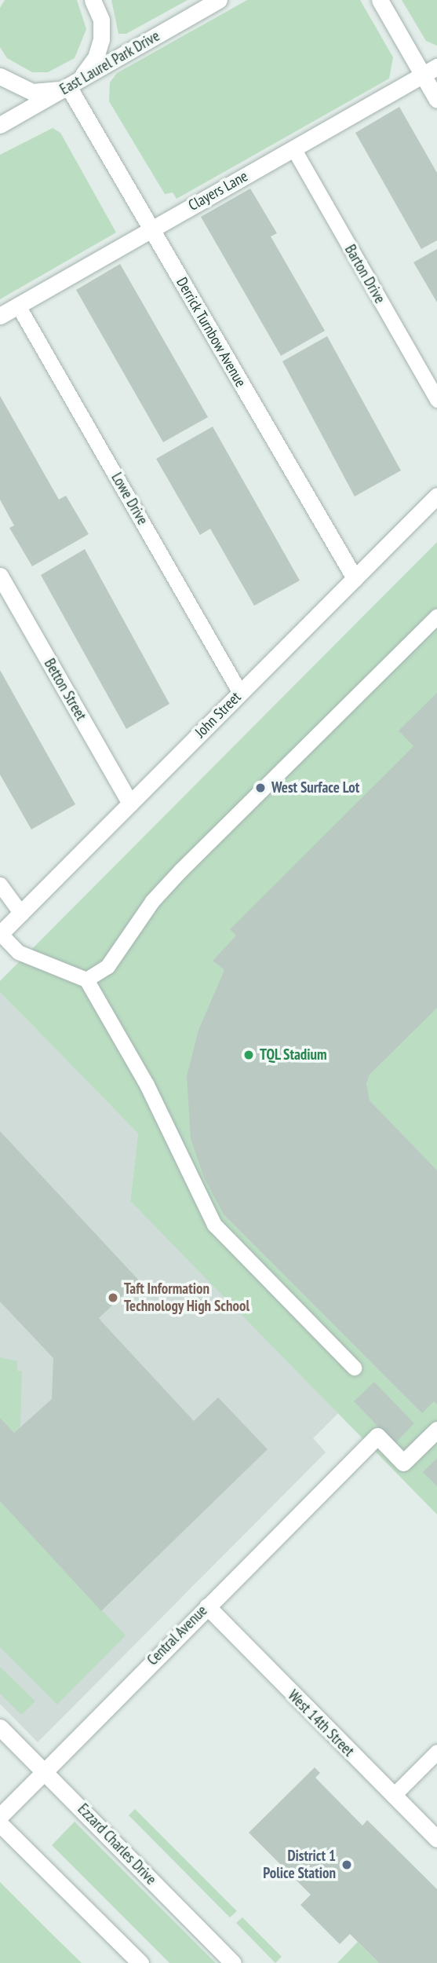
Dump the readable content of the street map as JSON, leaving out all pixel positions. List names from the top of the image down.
{
  "streets": {
    "street": [
      "East Laurel Park Drive",
      "Clayers Lane",
      "Derrick Turnbow Avenue",
      "Betton Street",
      "John Street",
      "Central Avenue",
      "West 14th Street",
      "Ezzard Charles Drive"
    ],
    "lane": ["Barton Drive", "Lowe Drive"]
  },
  "crossings": [
    ["East Laurel Park Drive", "Derrick Turnbow Avenue"],
    ["Clayers Lane", "Barton Drive"],
    ["Clayers Lane", "Derrick Turnbow Avenue"],
    ["Clayers Lane", "Lowe Drive"],
    ["Derrick Turnbow Avenue", "John Street"],
    ["Lowe Drive", "John Street"],
    ["Betton Street", "John Street"],
    ["Central Avenue", "West 14th Street"],
    ["Central Avenue", "Ezzard Charles Drive"]
  ],
  "places": [
    "West Surface Lot",
    "TQL Stadium",
    "Taft Information Technology High School",
    "District 1 Police Station"
  ]
}
